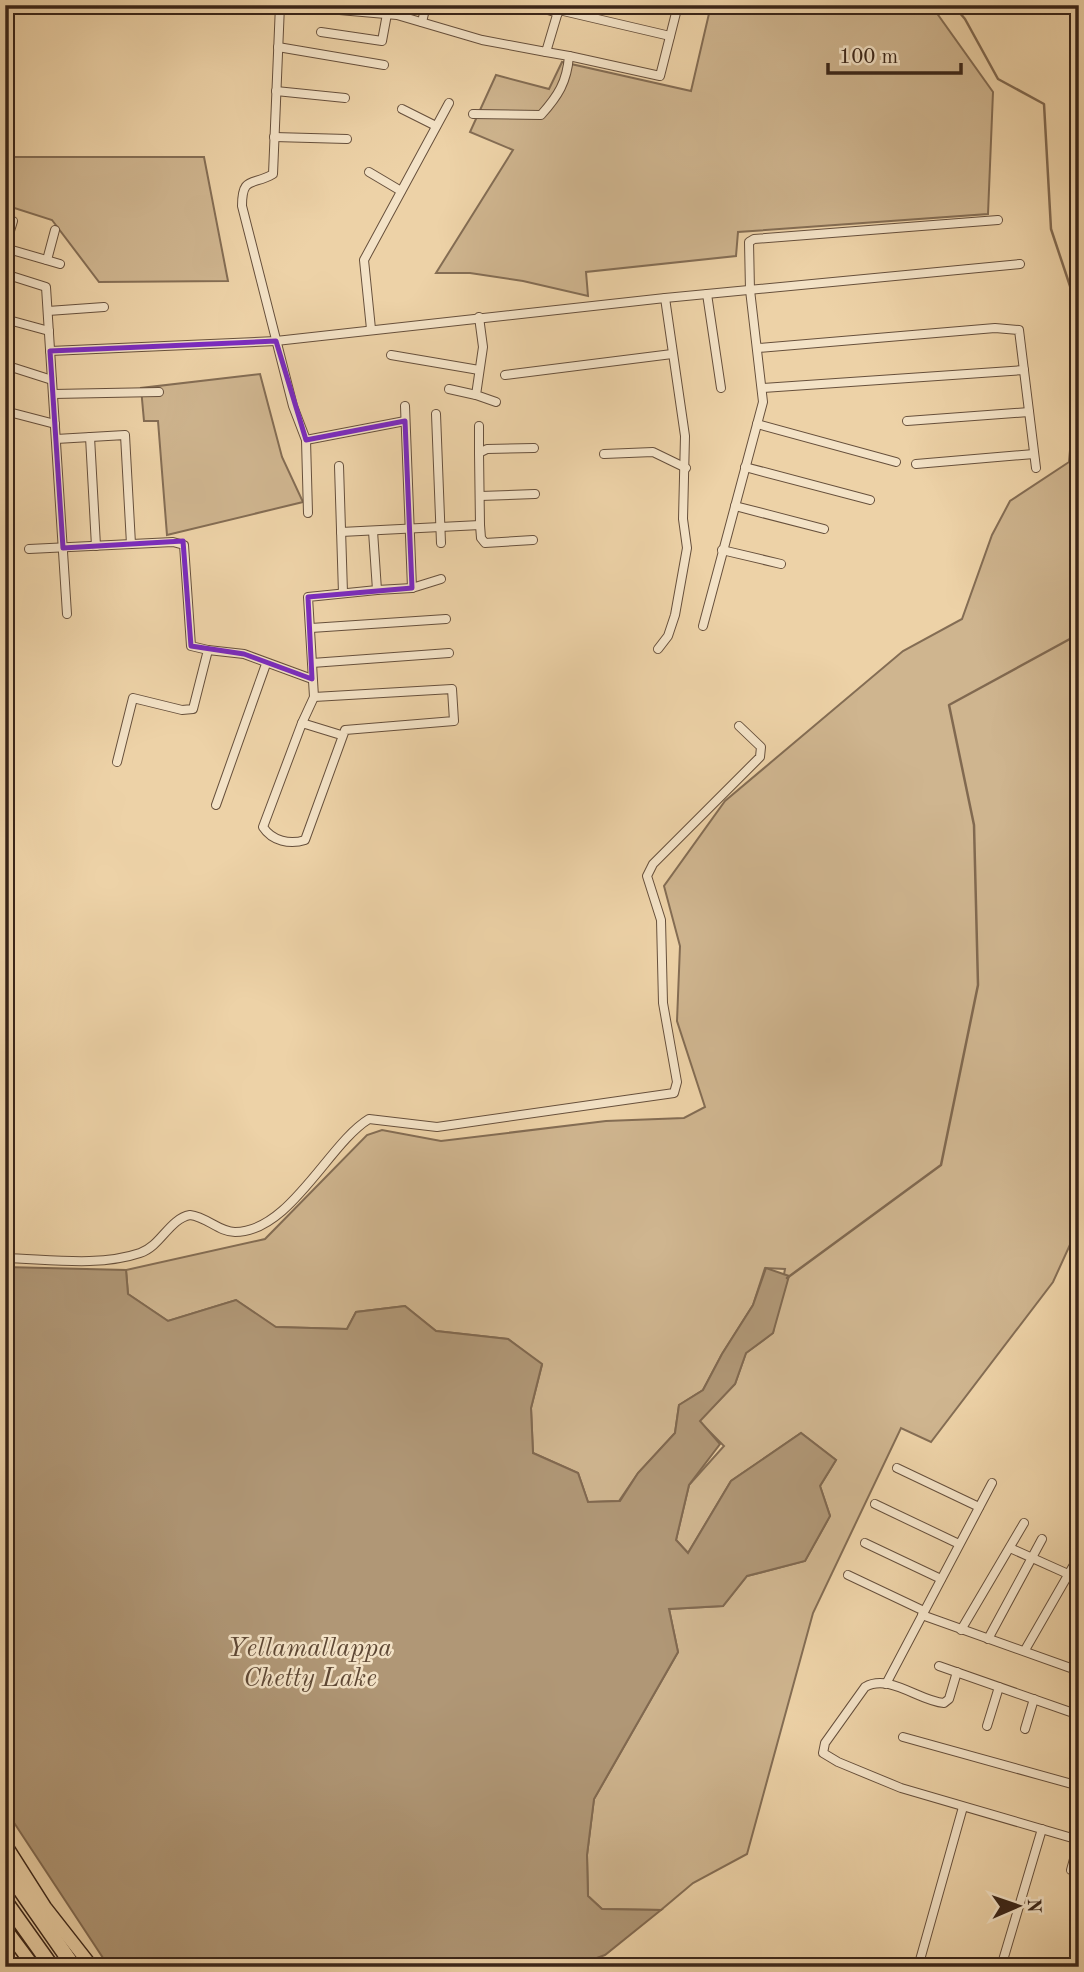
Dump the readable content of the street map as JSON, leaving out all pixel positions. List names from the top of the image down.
{
  "water": ["Yellamallappa Chetty Lake"],
  "scale_bar": "100 m",
  "north": "right"
}
